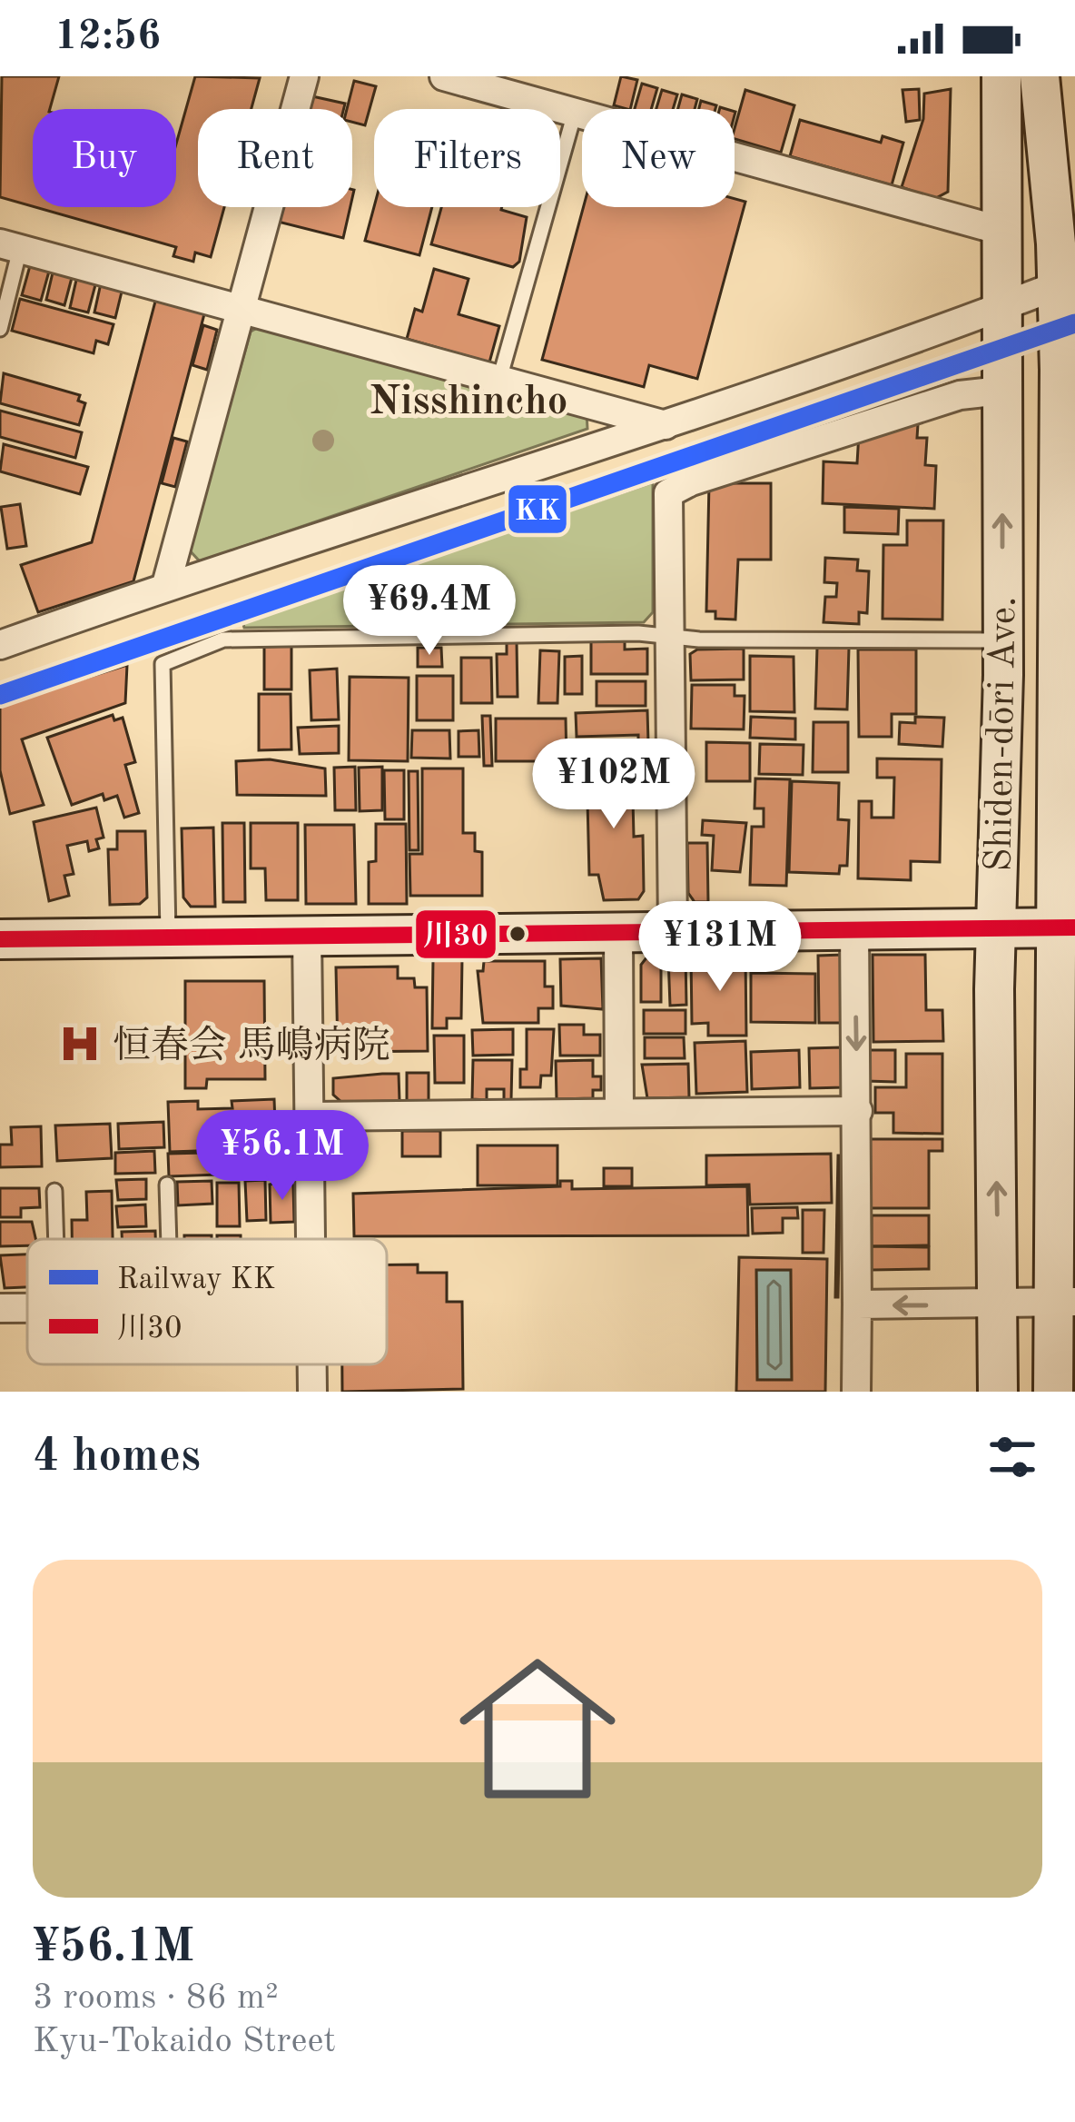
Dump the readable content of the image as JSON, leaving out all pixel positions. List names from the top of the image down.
{
  "streets": {
    "main road": ["Shiden-dōri Ave."]
  },
  "districts": ["Nisshincho"],
  "places": {
    "hospital": ["恒春会 馬嶋病院"]
  },
  "lines": ["rail line KK", "transit line 川30"],
  "legend": ["Railway KK", "川30"],
  "page": {
    "status": "12:56",
    "chip": [
      "Buy",
      "Rent",
      "Filters",
      "New"
    ],
    "price": [
      "¥69.4M",
      "¥102M",
      "¥131M",
      "¥56.1M"
    ],
    "heading": "4 homes",
    "list": [
      {
        "name": "¥56.1M",
        "note": "3 rooms · 86 m² · Kyu-Tokaido Street"
      }
    ]
  }
}
